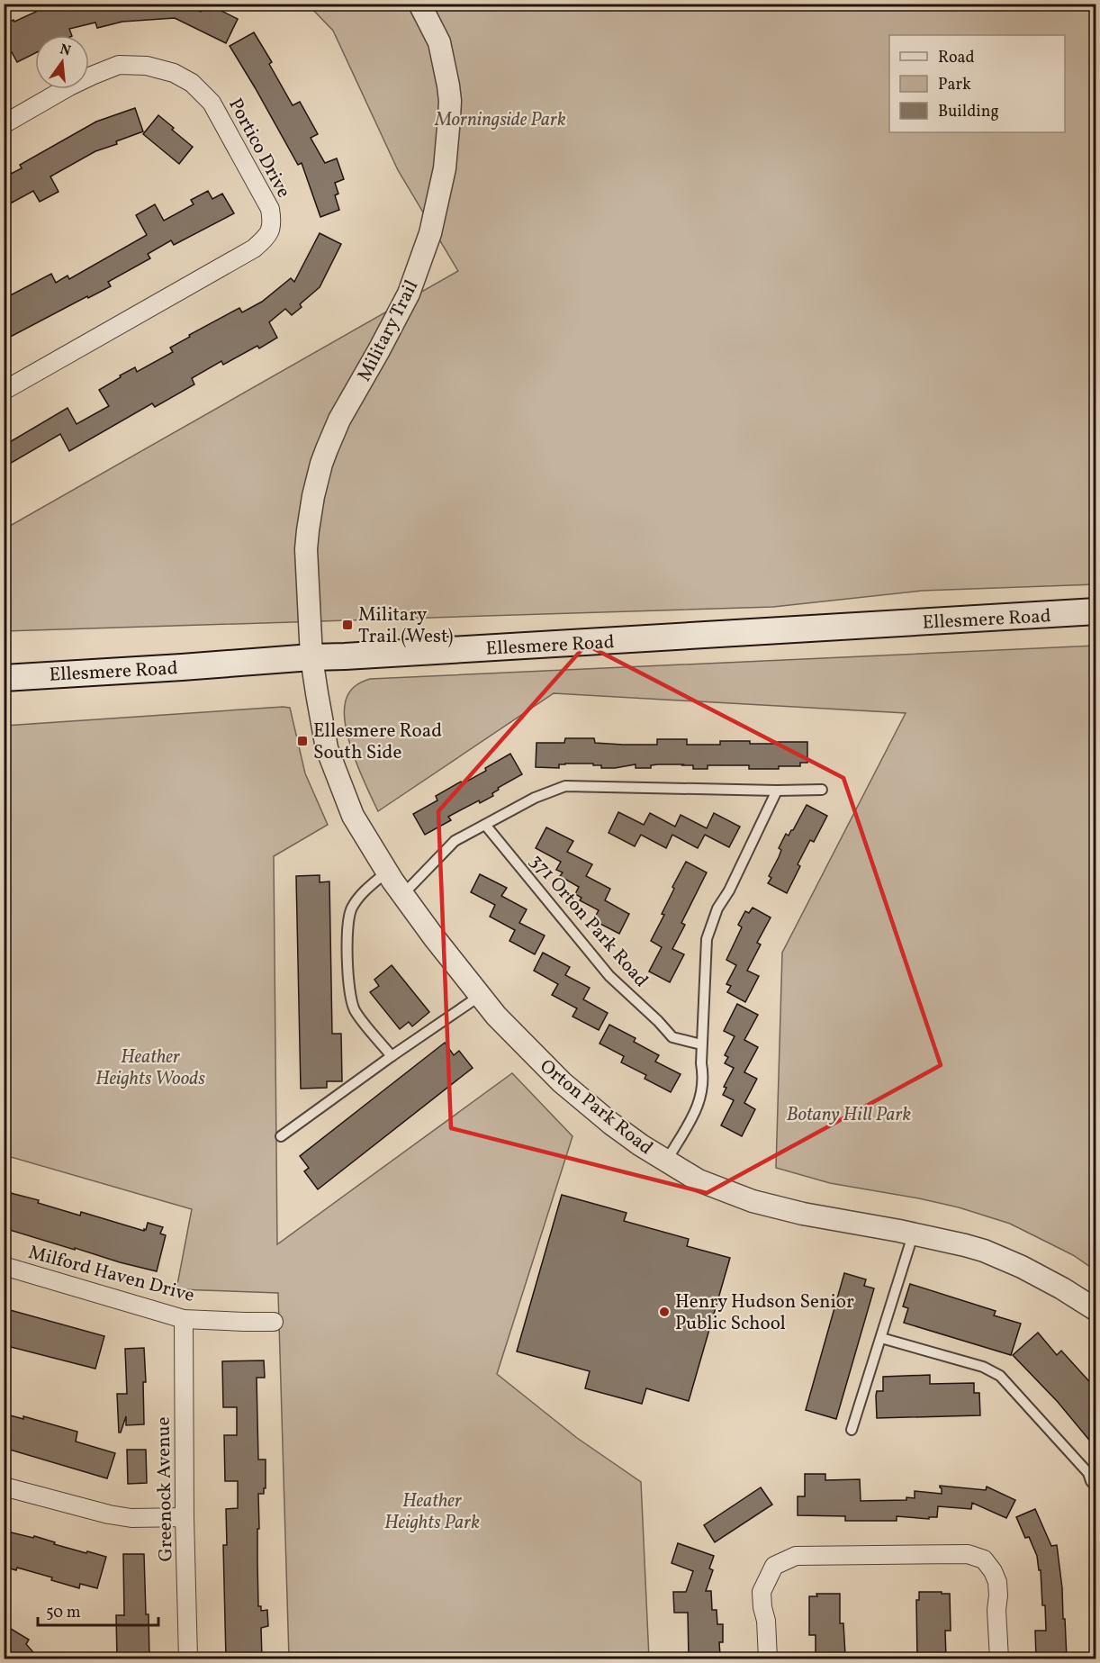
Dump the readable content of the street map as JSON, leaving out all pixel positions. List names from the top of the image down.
{
  "streets": {
    "main road": ["Ellesmere Road"],
    "street": [
      "Portico Drive",
      "Military Trail",
      "Orton Park Road",
      "Milford Haven Drive",
      "Greenock Avenue"
    ],
    "lane": ["371 Orton Park Road"]
  },
  "crossings": [
    ["Military Trail", "Ellesmere Road"],
    ["Military Trail", "Orton Park Road"],
    ["Ellesmere Road", "Orton Park Road"],
    ["Milford Haven Drive", "Greenock Avenue"]
  ],
  "parks": [
    "Morningside Park",
    "Heather Heights Woods",
    "Botany Hill Park",
    "Heather Heights Park"
  ],
  "places": {
    "transit": ["Military Trail (West)", "Ellesmere Road South Side"],
    "other": ["Henry Hudson Senior Public School"]
  },
  "legend": ["Road", "Park", "Building"],
  "scale_bar": "50 m",
  "north": "top"
}
